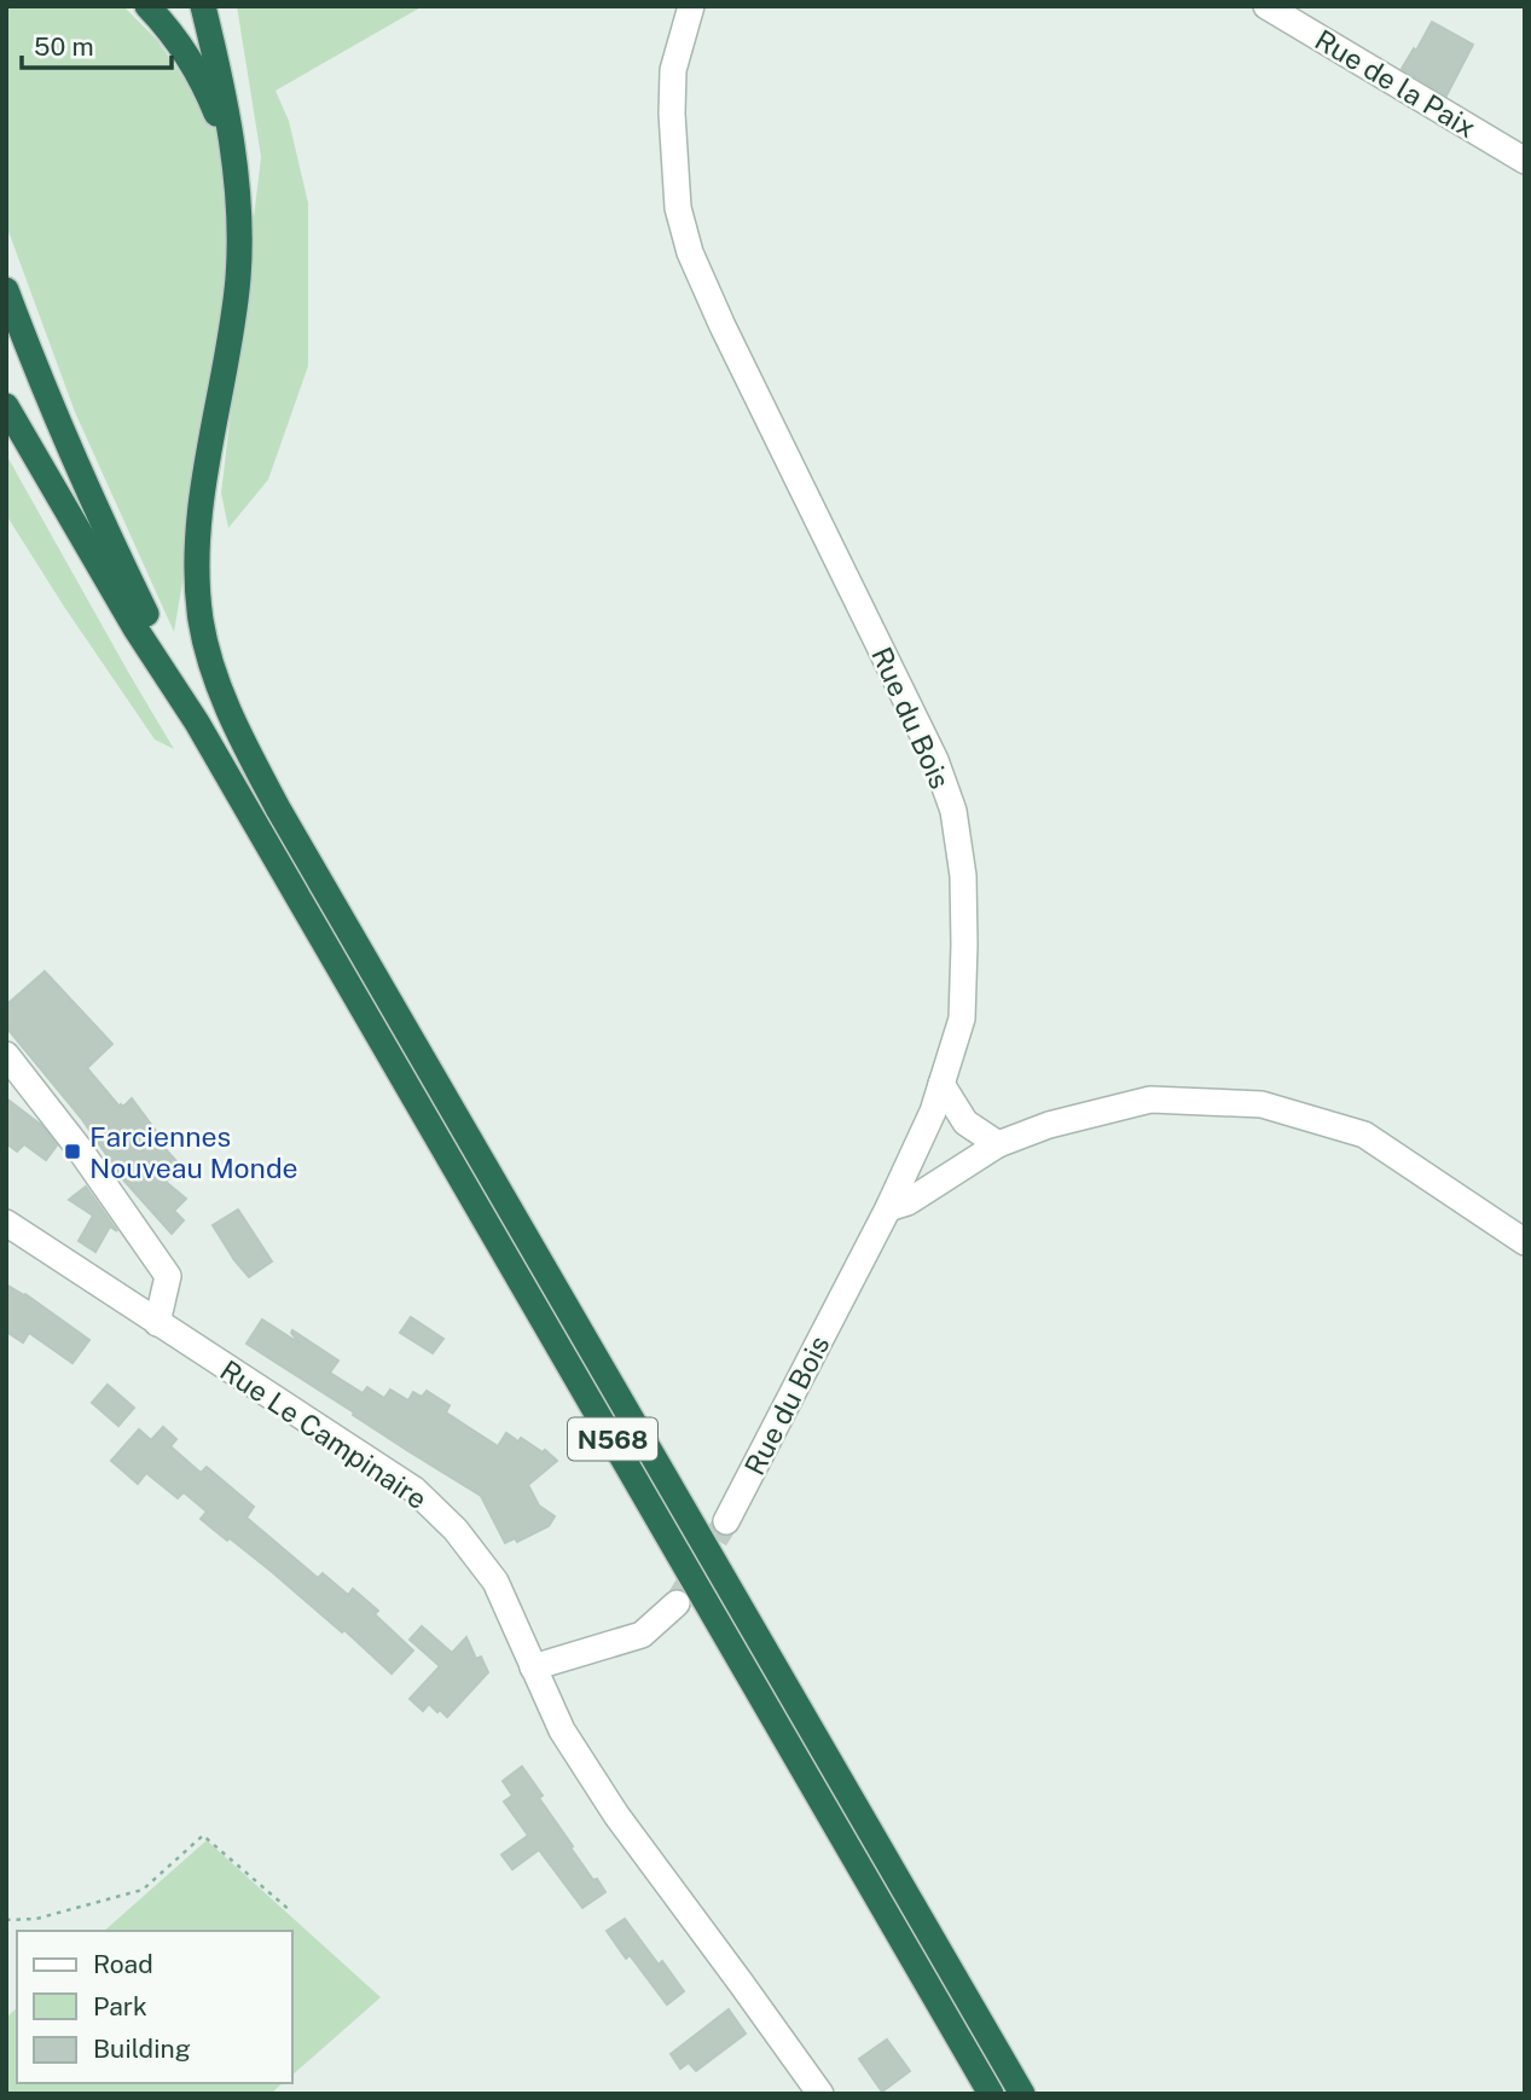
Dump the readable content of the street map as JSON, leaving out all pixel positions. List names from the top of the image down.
{
  "streets": {
    "highway": ["N568"],
    "street": ["Rue de la Paix", "Rue du Bois", "Rue Le Campinaire"]
  },
  "places": {
    "transit": ["Farciennes Nouveau Monde"]
  },
  "legend": ["Road", "Park", "Building"],
  "scale_bar": "50 m"
}
